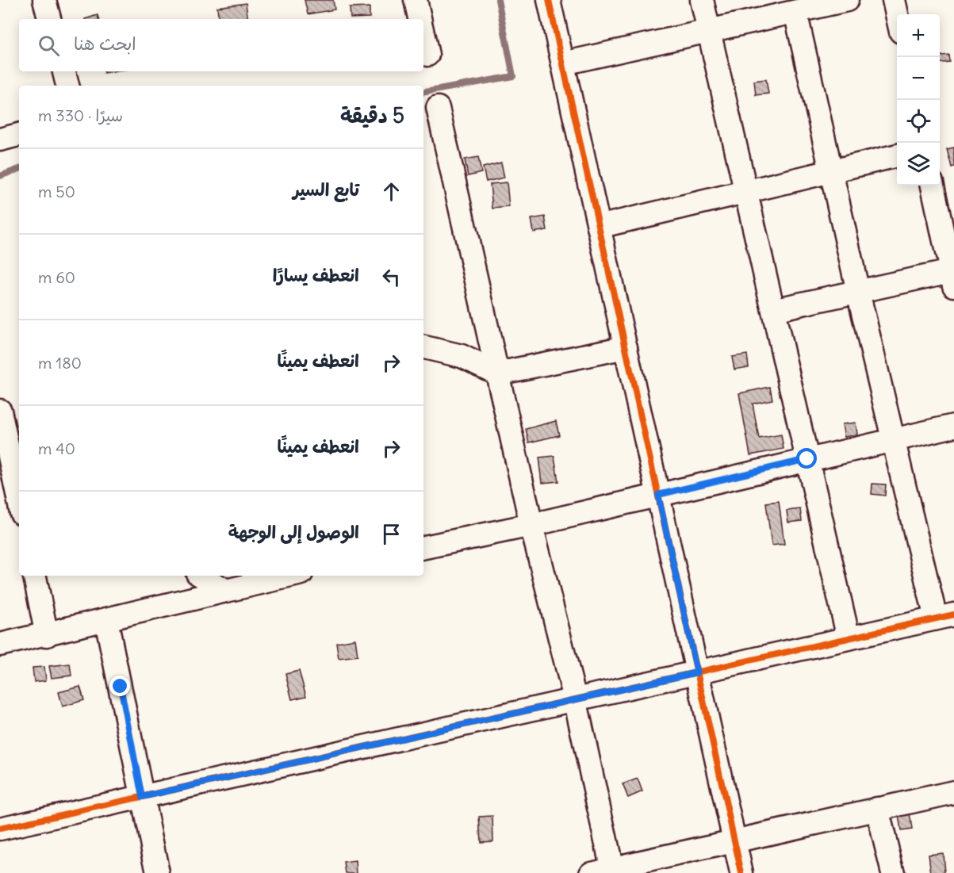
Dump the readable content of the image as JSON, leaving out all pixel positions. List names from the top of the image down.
{
  "page": {
    "map_buttons": ["+", "−"],
    "search": "ابحث هنا",
    "heading": ["5 دقيقة", "سيرًا · 330 m"],
    "list": [
      ["تابع السير", "50 m"],
      ["انعطف يسارًا", "60 m"],
      ["انعطف يمينًا", "180 m"],
      ["انعطف يمينًا", "40 m"],
      "الوصول إلى الوجهة"
    ]
  }
}
